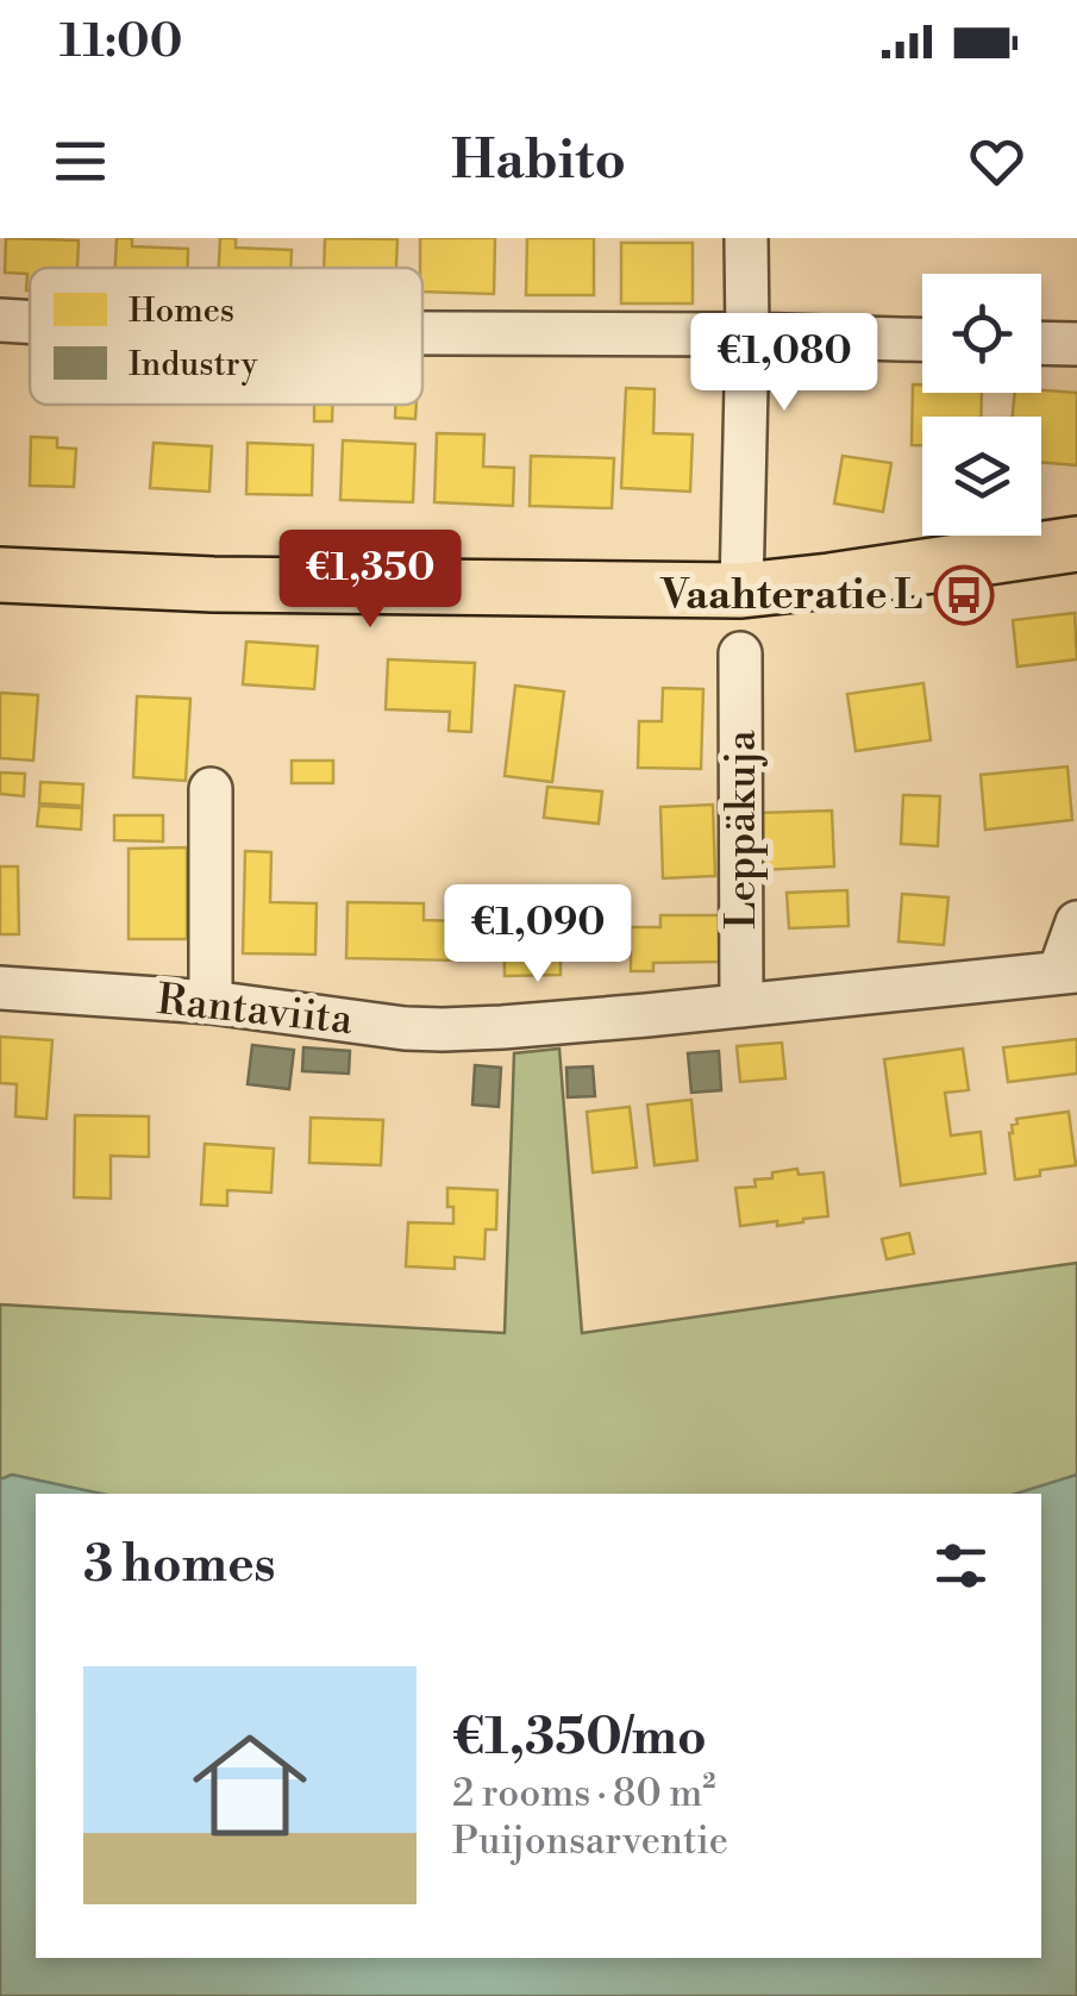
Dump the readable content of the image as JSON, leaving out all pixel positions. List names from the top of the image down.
{
  "streets": {
    "street": ["Leppäkuja", "Rantaviita"]
  },
  "crossings": [
    ["Leppäkuja", "Rantaviita"]
  ],
  "places": {
    "bus stop": ["Vaahteratie L"]
  },
  "legend": ["Homes", "Industry"],
  "page": {
    "status": "11:00",
    "header": "Habito",
    "price": ["€1,080", "€1,350", "€1,090"],
    "heading": "3 homes",
    "list": [
      {
        "name": "€1,350/mo",
        "note": "2 rooms · 80 m² · Puijonsarventie"
      }
    ]
  }
}
